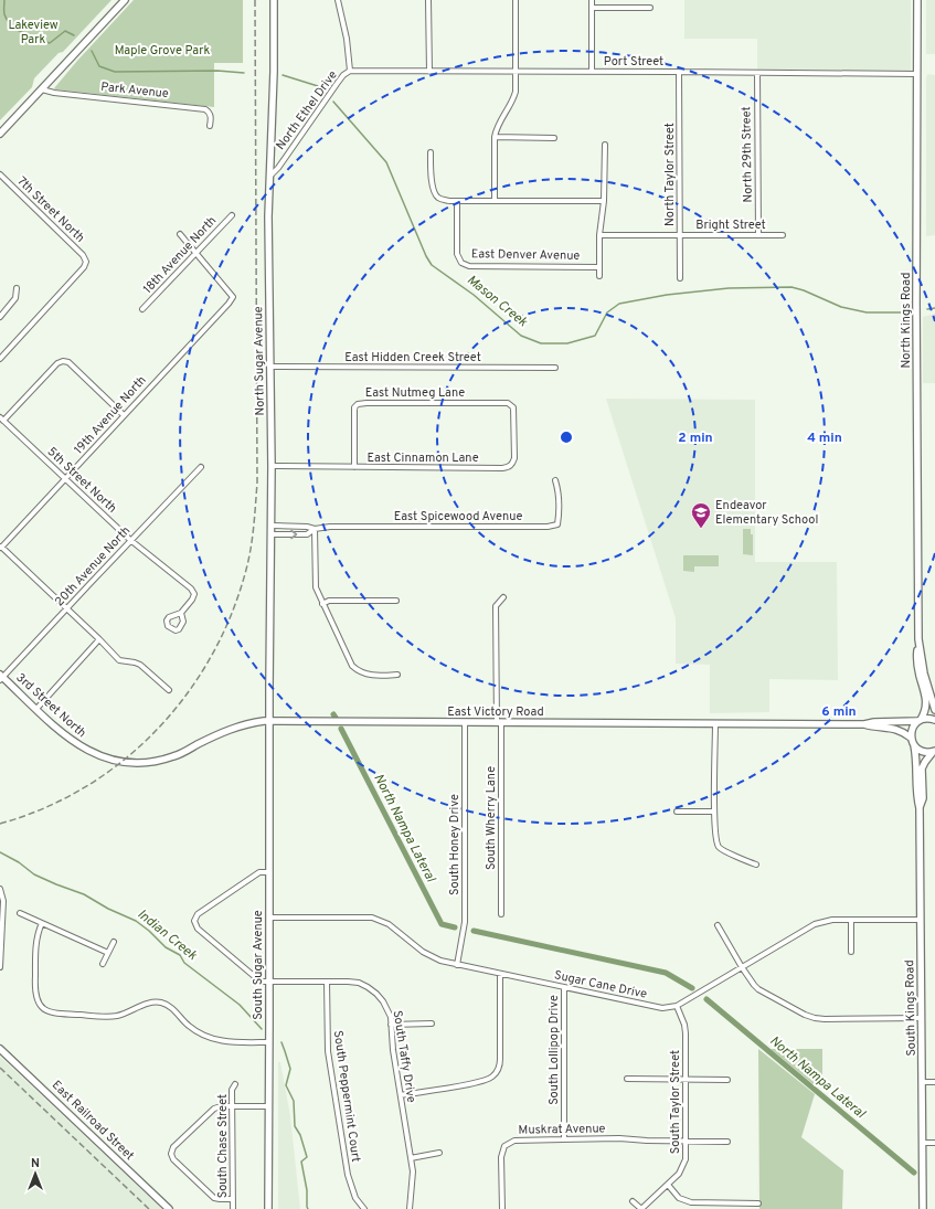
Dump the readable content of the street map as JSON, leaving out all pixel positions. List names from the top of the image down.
{
  "streets": {
    "street": [
      "Port Street",
      "Park Avenue",
      "North Ethel Drive",
      "North 29th Street",
      "North Taylor Street",
      "7th Street North",
      "Bright Street",
      "18th Avenue North",
      "East Denver Avenue",
      "North Kings Road",
      "East Hidden Creek Street",
      "North Sugar Avenue",
      "East Nutmeg Lane",
      "19th Avenue North",
      "East Cinnamon Lane",
      "5th Street North",
      "East Spicewood Avenue",
      "20th Avenue North",
      "3rd Street North",
      "East Victory Road",
      "South Wherry Lane",
      "South Honey Drive",
      "South Sugar Avenue",
      "Sugar Cane Drive",
      "South Kings Road",
      "South Lollipop Drive",
      "South Taffy Drive",
      "South Peppermint Court",
      "South Taylor Street",
      "East Railroad Street",
      "Muskrat Avenue",
      "South Chase Street"
    ]
  },
  "crossings": [
    ["Port Street", "North Ethel Drive"],
    ["Port Street", "North 29th Street"],
    ["Port Street", "North Taylor Street"],
    ["Port Street", "North Kings Road"],
    ["North Ethel Drive", "North Sugar Avenue"],
    ["North 29th Street", "Bright Street"],
    ["North Taylor Street", "Bright Street"],
    ["18th Avenue North", "19th Avenue North"],
    ["North Kings Road", "East Victory Road"],
    ["North Kings Road", "South Kings Road"],
    ["East Hidden Creek Street", "North Sugar Avenue"],
    ["North Sugar Avenue", "East Cinnamon Lane"],
    ["North Sugar Avenue", "East Spicewood Avenue"],
    ["North Sugar Avenue", "East Victory Road"],
    ["North Sugar Avenue", "South Sugar Avenue"],
    ["East Nutmeg Lane", "East Cinnamon Lane"],
    ["19th Avenue North", "5th Street North"],
    ["5th Street North", "20th Avenue North"],
    ["20th Avenue North", "3rd Street North"],
    ["3rd Street North", "East Victory Road"],
    ["East Victory Road", "South Wherry Lane"],
    ["East Victory Road", "South Honey Drive"],
    ["East Victory Road", "South Sugar Avenue"],
    ["East Victory Road", "South Kings Road"],
    ["South Honey Drive", "Sugar Cane Drive"],
    ["South Sugar Avenue", "Sugar Cane Drive"],
    ["South Sugar Avenue", "South Taffy Drive"],
    ["Sugar Cane Drive", "South Kings Road"],
    ["Sugar Cane Drive", "South Lollipop Drive"],
    ["Sugar Cane Drive", "South Taylor Street"],
    ["South Lollipop Drive", "Muskrat Avenue"],
    ["South Taffy Drive", "South Peppermint Court"],
    ["South Taylor Street", "Muskrat Avenue"]
  ],
  "water": ["Mason Creek", "North Nampa Lateral", "Indian Creek"],
  "parks": ["Lakeview Park", "Maple Grove Park"],
  "places": {
    "school or university": ["Endeavor Elementary School"]
  },
  "north": "top",
  "rings": ["2 min", "4 min", "6 min"]
}
